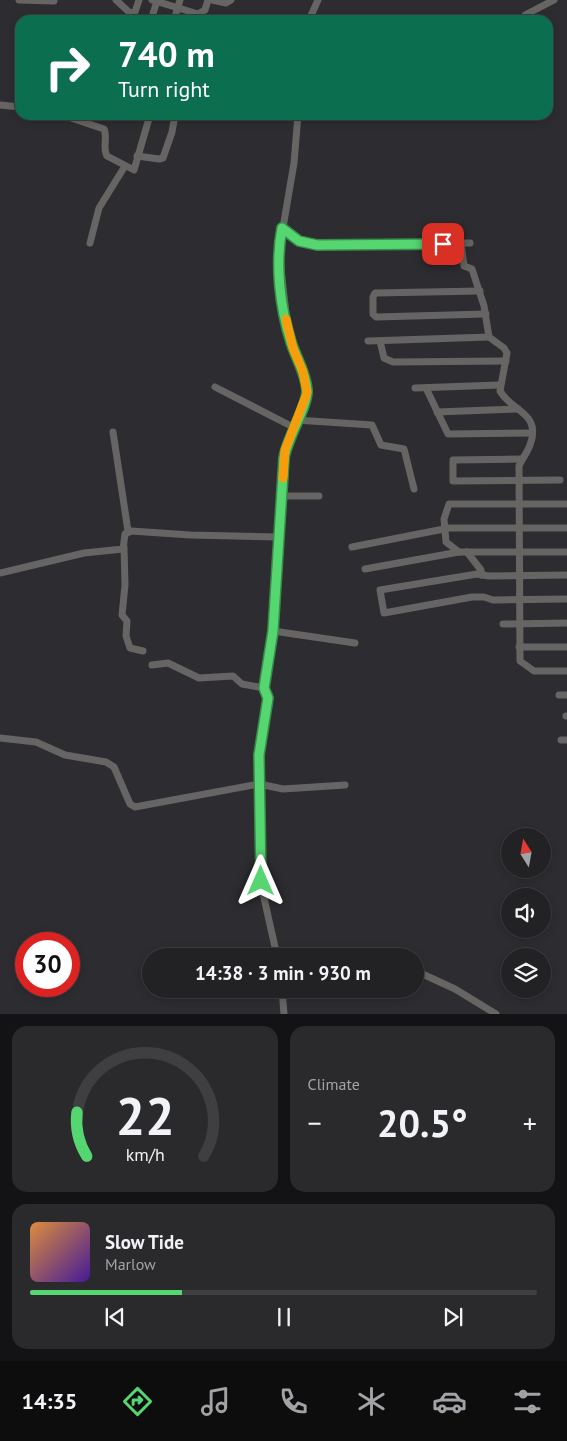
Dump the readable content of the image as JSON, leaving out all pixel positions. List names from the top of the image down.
{
  "north": "top",
  "page": {
    "turn": ["740 m", "Turn right"],
    "limit": "30",
    "trip": "14:38 · 3 min · 930 m",
    "tile": "Climate",
    "heat": ["−", "20.5°", "+"],
    "song": ["Slow Tide", "Marlow"],
    "tabs": "14:35",
    "gauge": ["22", "km/h"]
  }
}
